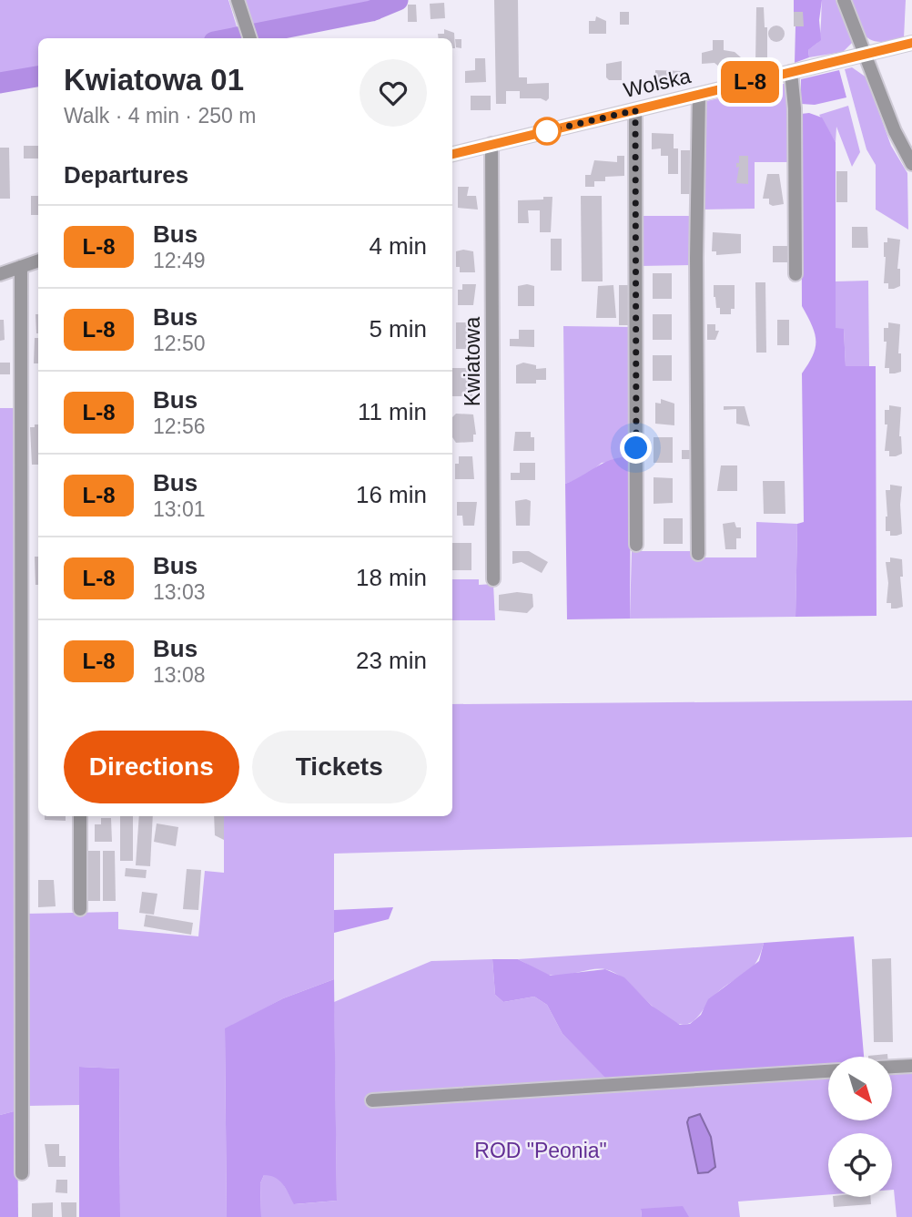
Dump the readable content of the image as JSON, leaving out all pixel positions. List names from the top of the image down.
{
  "streets": {
    "street": ["Wolska", "Kwiatowa"]
  },
  "crossings": [
    ["Wolska", "Kwiatowa"]
  ],
  "parks": ["ROD \"Peonia\""],
  "lines": ["bus line L-8"],
  "north": "bottom right",
  "page": {
    "on_map": "L-8",
    "heading": [
      ["Kwiatowa 01", "Walk · 4 min · 250 m"],
      "Departures"
    ],
    "list": [
      {
        "mark": "L-8",
        "name": "Bus",
        "note": "12:49",
        "value": "4 min"
      },
      {
        "mark": "L-8",
        "name": "Bus",
        "note": "12:50",
        "value": "5 min"
      },
      {
        "mark": "L-8",
        "name": "Bus",
        "note": "12:56",
        "value": "11 min"
      },
      {
        "mark": "L-8",
        "name": "Bus",
        "note": "13:01",
        "value": "16 min"
      },
      {
        "mark": "L-8",
        "name": "Bus",
        "note": "13:03",
        "value": "18 min"
      },
      {
        "mark": "L-8",
        "name": "Bus",
        "note": "13:08",
        "value": "23 min"
      }
    ],
    "buttons": ["Directions", "Tickets"]
  }
}
